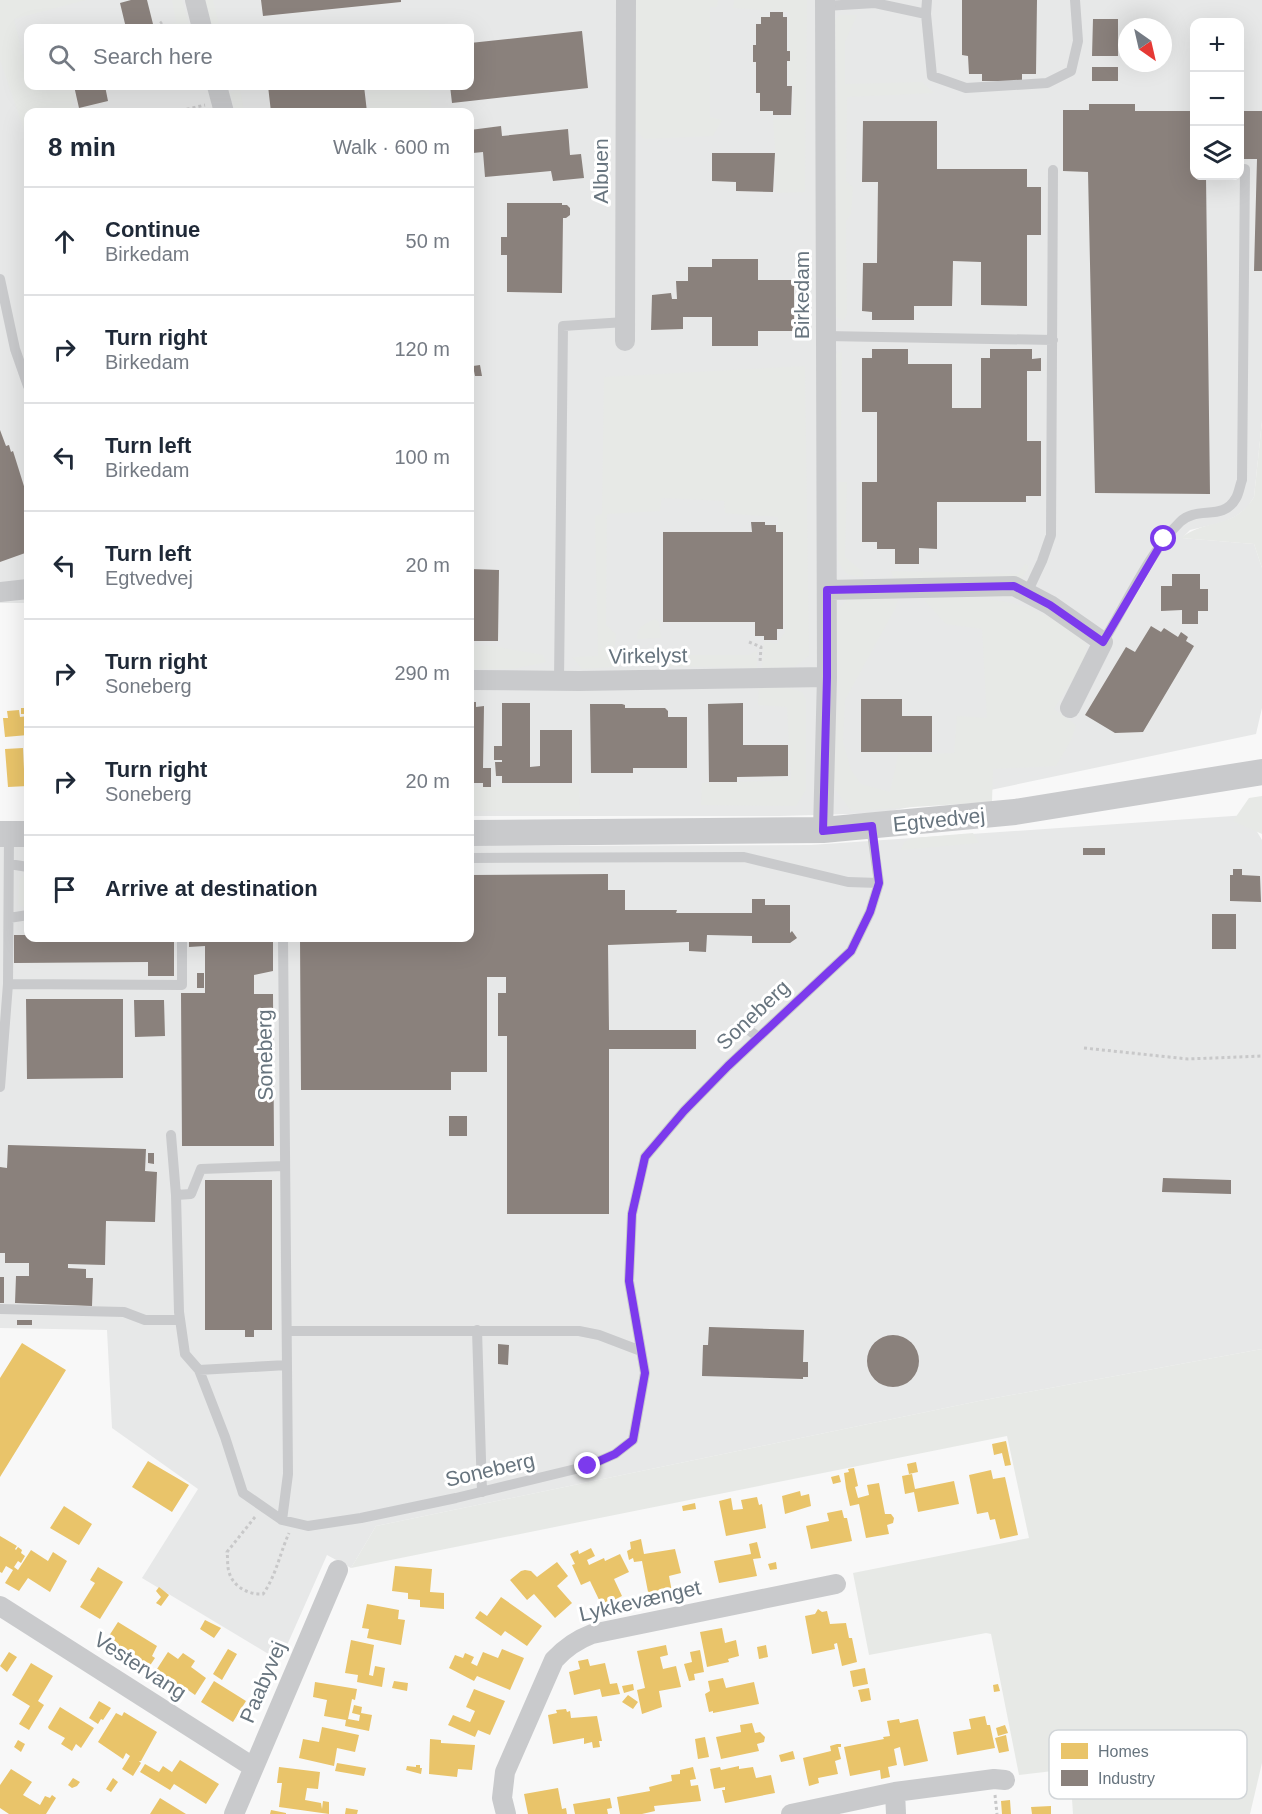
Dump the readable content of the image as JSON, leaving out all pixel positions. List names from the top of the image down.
{
  "streets": {
    "street": [
      "Albuen",
      "Birkedam",
      "Virkelyst",
      "Egtvedvej",
      "Lykkevænget",
      "Vestervang",
      "Paabyvej"
    ],
    "lane": ["Soneberg"]
  },
  "crossings": [
    ["Birkedam", "Virkelyst"],
    ["Birkedam", "Egtvedvej"],
    ["Egtvedvej", "Soneberg"],
    ["Vestervang", "Paabyvej"]
  ],
  "legend": ["Homes", "Industry"],
  "north": "bottom right",
  "page": {
    "map_buttons": ["+", "−"],
    "search": "Search here",
    "heading": ["8 min", "Walk · 600 m"],
    "list": [
      ["Continue", "Birkedam", "50 m"],
      ["Turn right", "Birkedam", "120 m"],
      ["Turn left", "Birkedam", "100 m"],
      ["Turn left", "Egtvedvej", "20 m"],
      ["Turn right", "Soneberg", "290 m"],
      ["Turn right", "Soneberg", "20 m"],
      "Arrive at destination"
    ]
  }
}
